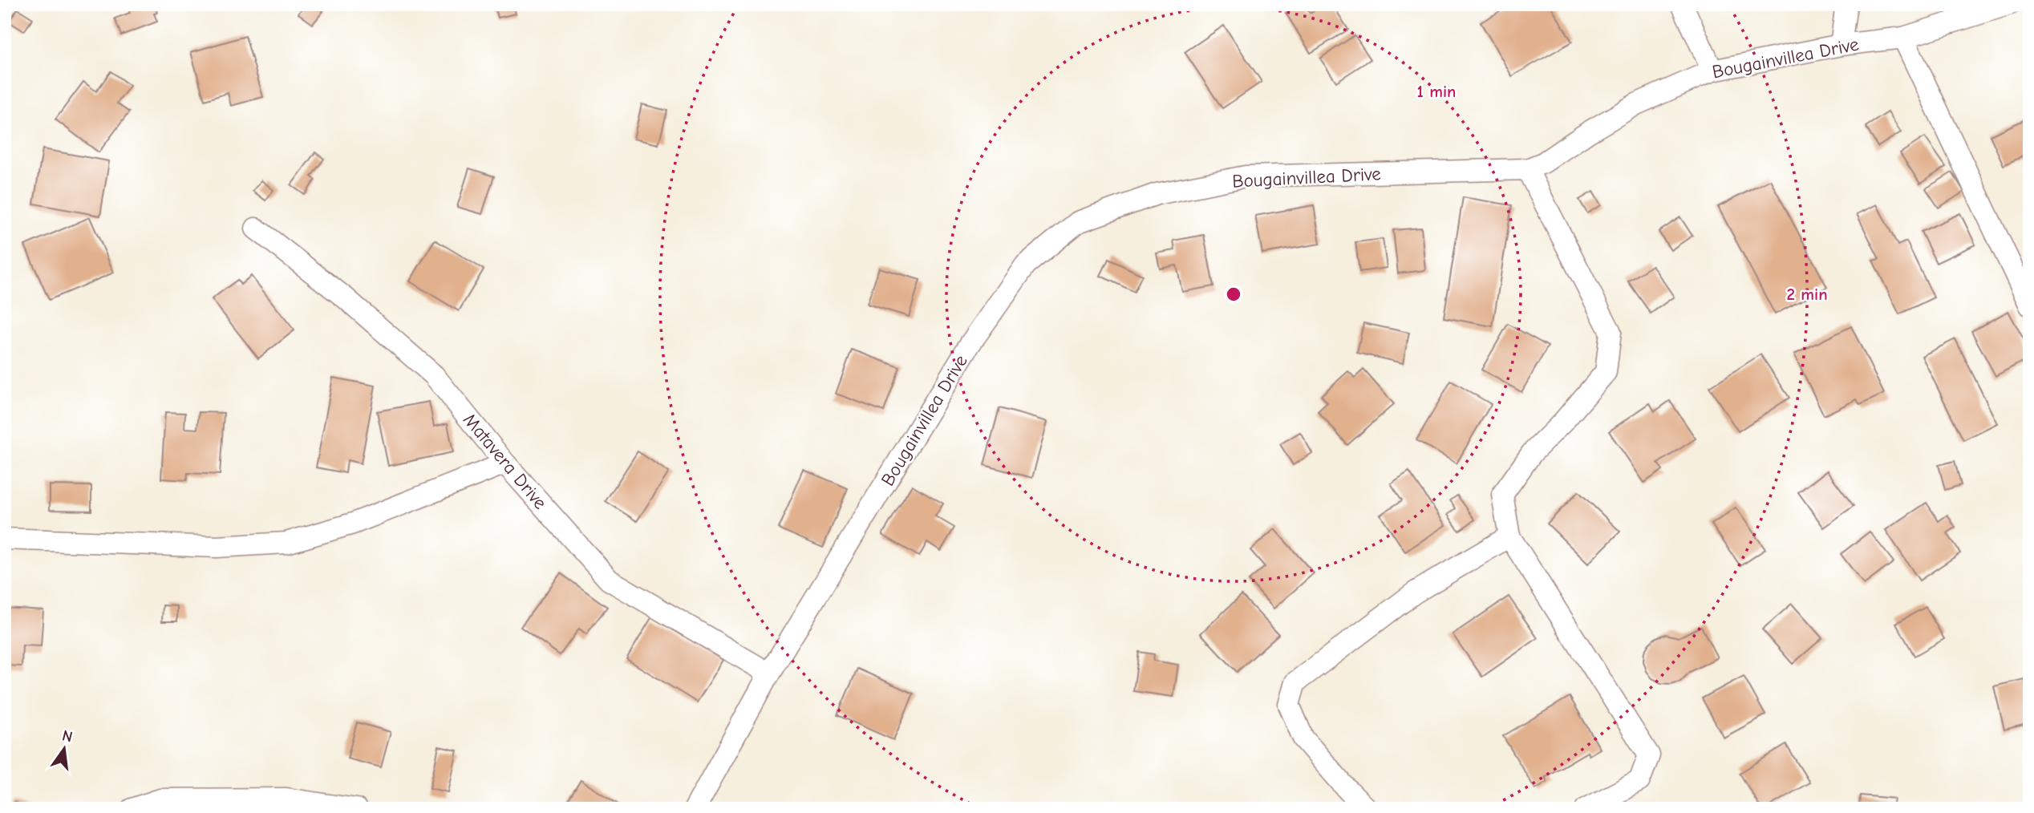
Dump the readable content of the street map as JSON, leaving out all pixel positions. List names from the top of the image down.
{
  "streets": {
    "street": ["Bougainvillea Drive", "Matavera Drive"]
  },
  "crossings": [
    ["Bougainvillea Drive", "Matavera Drive"]
  ],
  "north": "top",
  "rings": ["1 min", "2 min"]
}
